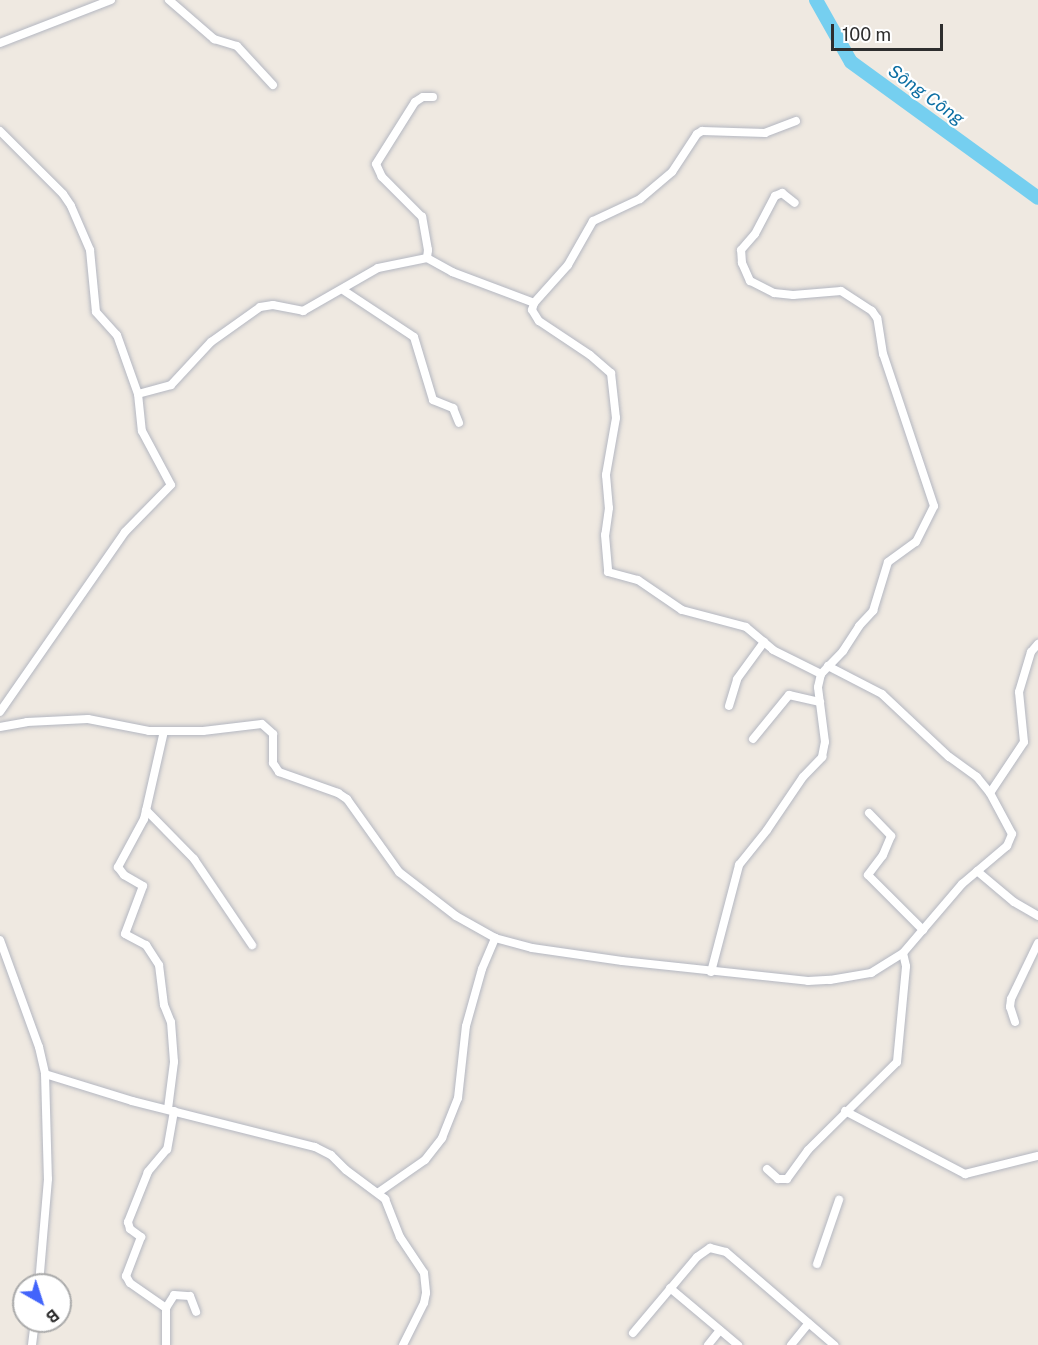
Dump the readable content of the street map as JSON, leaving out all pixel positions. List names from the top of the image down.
{
  "water": ["Sông Công"],
  "scale_bar": "100 m",
  "north": "bottom right"
}
